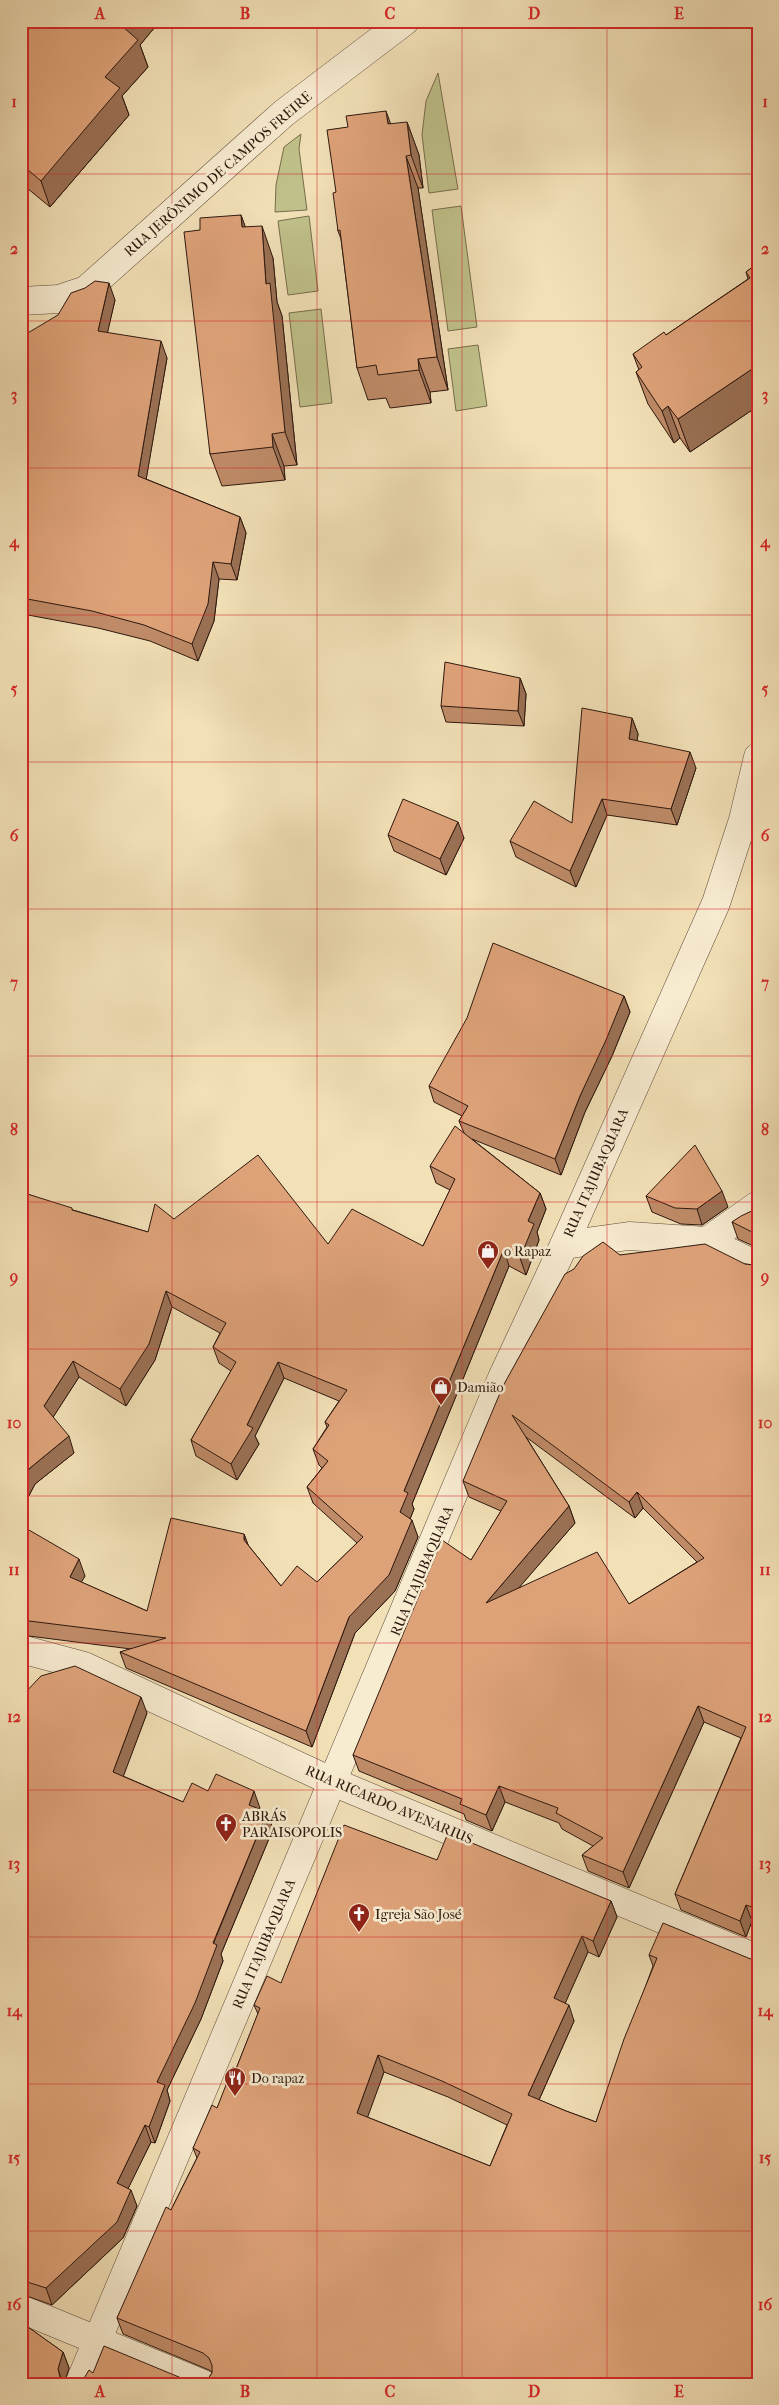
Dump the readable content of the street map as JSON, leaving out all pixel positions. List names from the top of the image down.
{
  "streets": {
    "street": ["RUA JERÔNIMO DE CAMPOS FREIRE", "RUA ITAJUBAQUARA", "RUA RICARDO AVENARIUS"]
  },
  "crossings": [
    ["RUA ITAJUBAQUARA", "RUA RICARDO AVENARIUS"]
  ],
  "places": {
    "shop": ["o Rapaz", "Damião"],
    "church": ["ABRÁS PARAISOPOLIS", "Igreja São José"],
    "restaurant": ["Do rapaz"]
  },
  "grid": {
    "columns": [
      "A",
      "B",
      "C",
      "D",
      "E"
    ],
    "rows": [
      "1",
      "2",
      "3",
      "4",
      "5",
      "6",
      "7",
      "8",
      "9",
      "10",
      "11",
      "12",
      "13",
      "14",
      "15",
      "16"
    ]
  }
}
